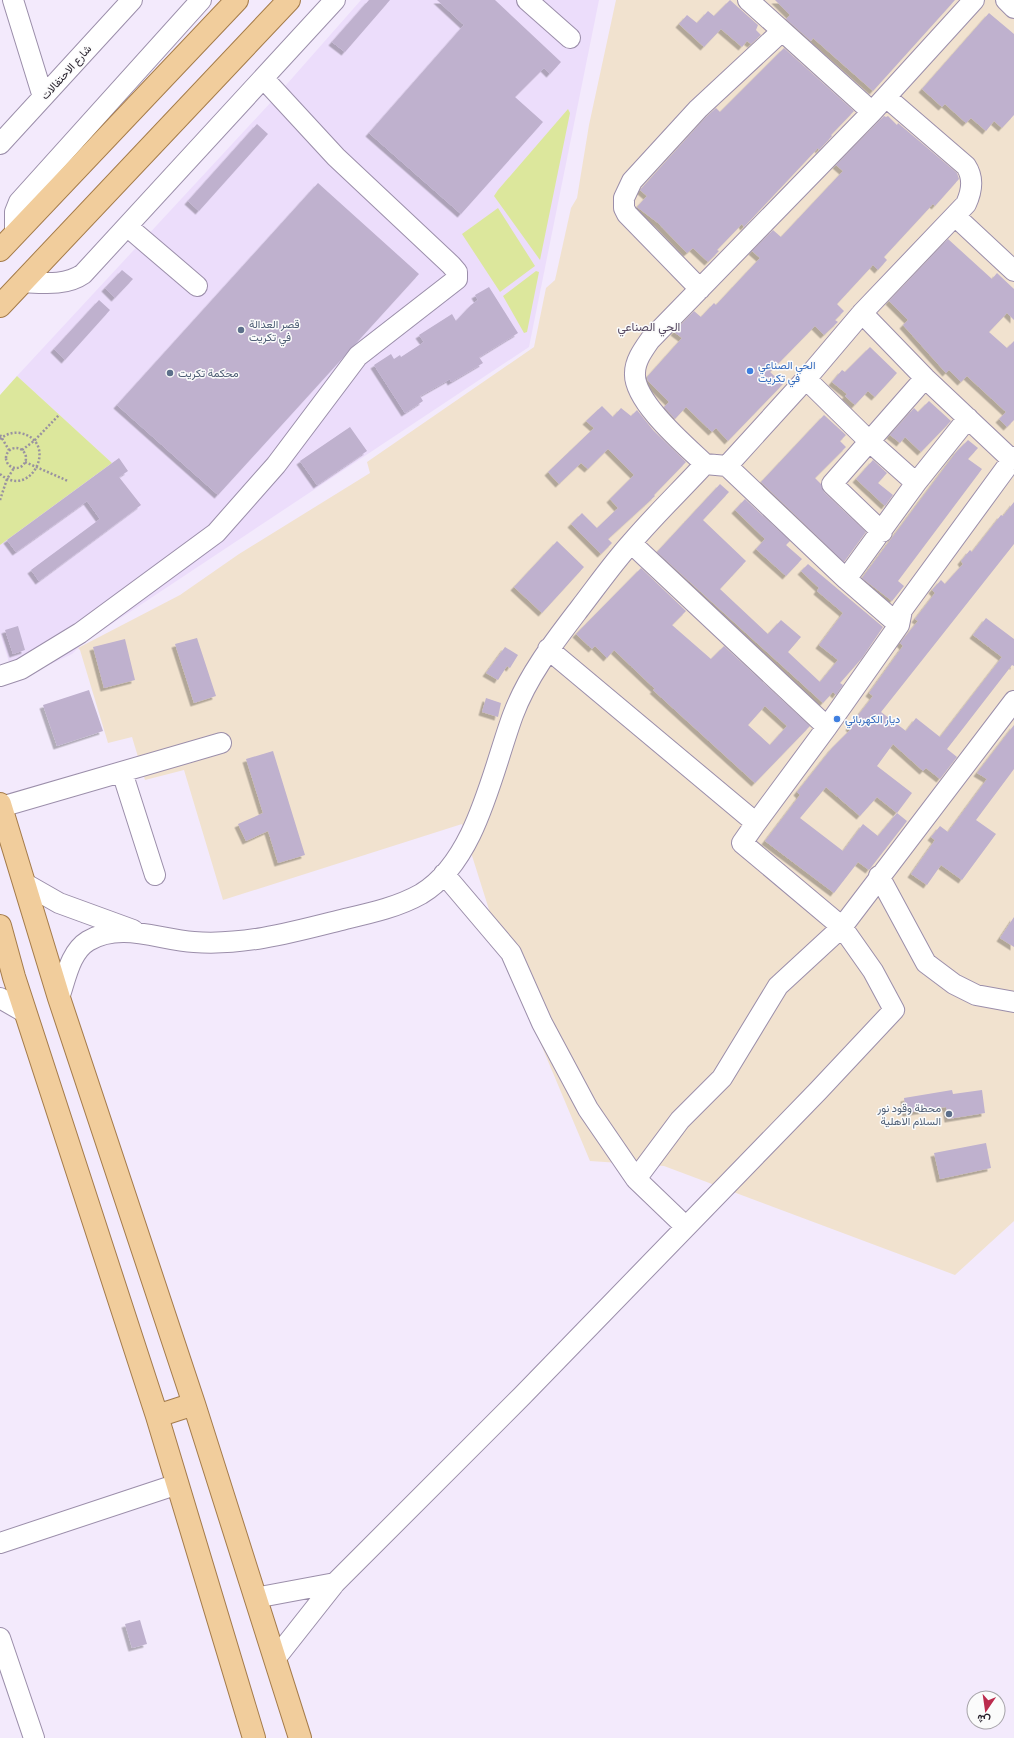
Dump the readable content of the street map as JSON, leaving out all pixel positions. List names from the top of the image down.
{
  "streets": {
    "street": ["شارع الاحتفالات"]
  },
  "districts": ["الحي الصناعي"],
  "places": [
    "قصر العدالة في تكريت",
    "الحي الصناعي في تكريت",
    "محكمة تكريت",
    "ديار الكهربائي",
    "محطة وقود نور السلام الاهلية"
  ],
  "north": "bottom"
}
